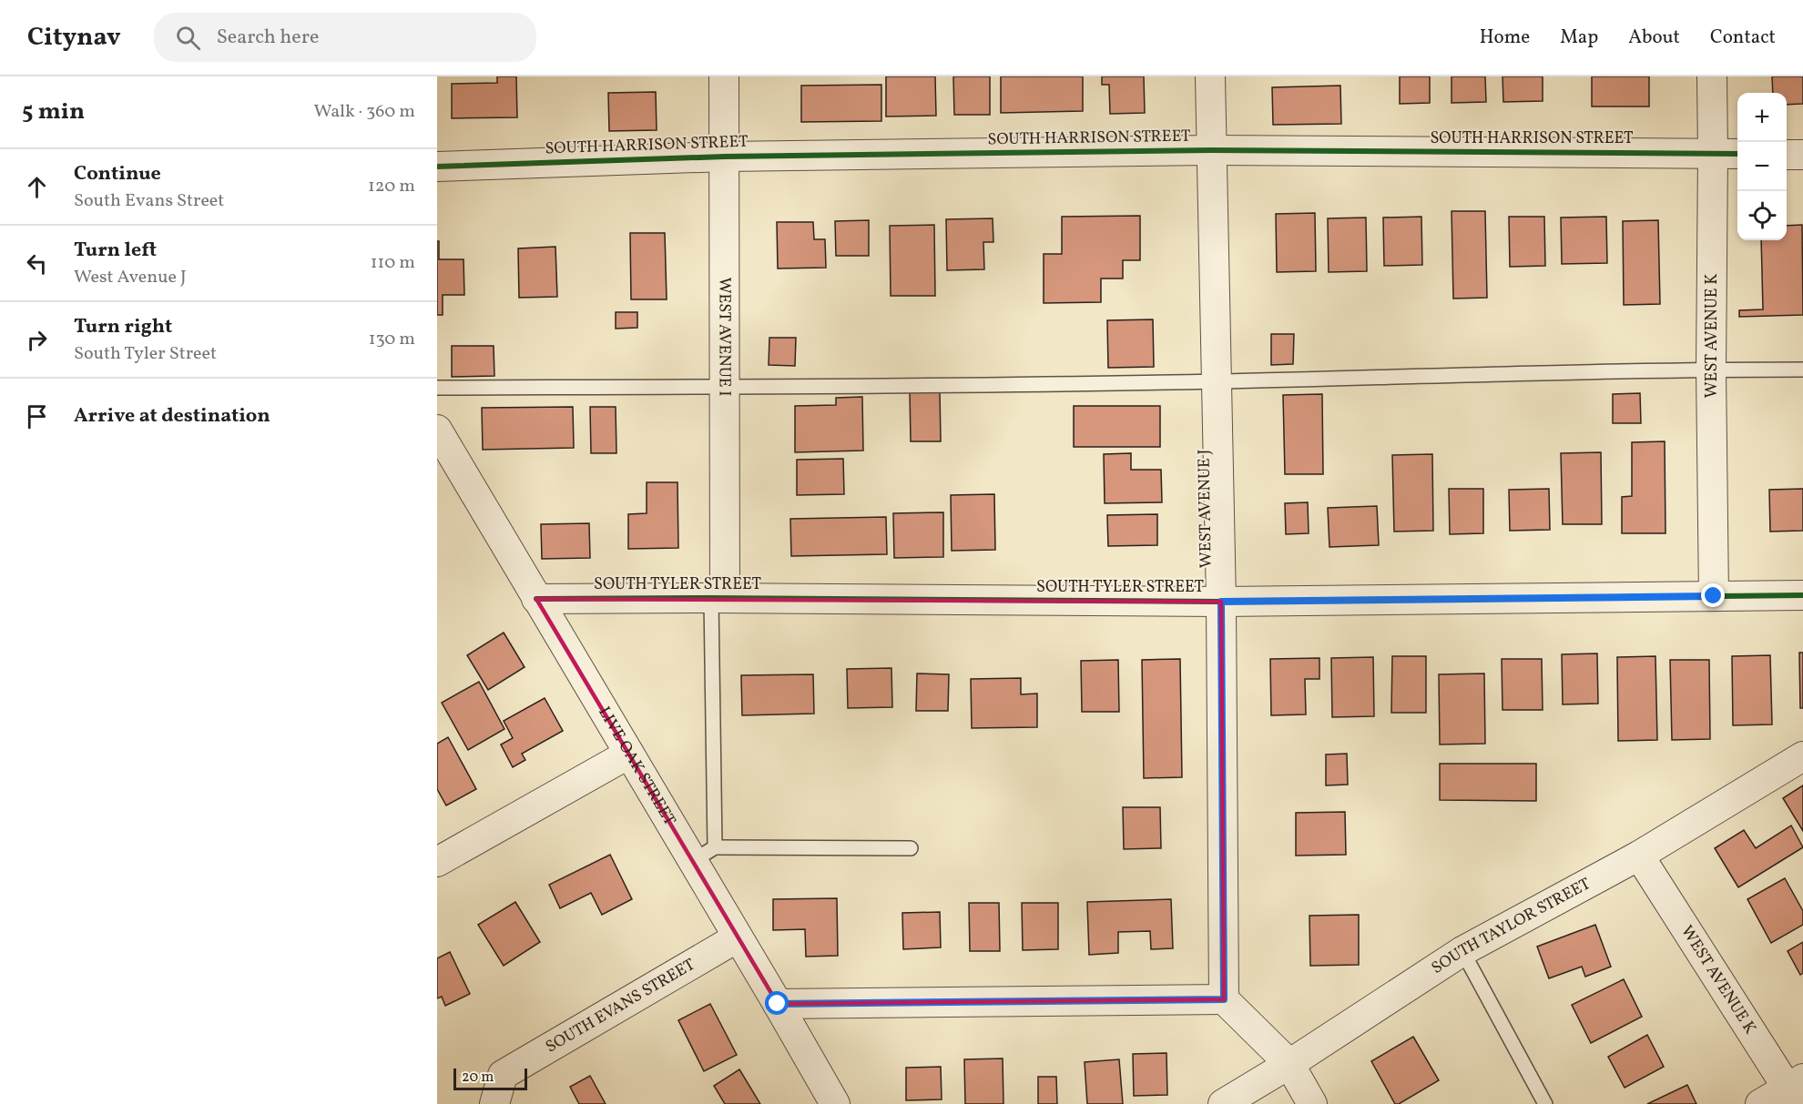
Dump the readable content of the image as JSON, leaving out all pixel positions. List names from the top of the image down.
{
  "streets": {
    "street": [
      "SOUTH HARRISON STREET",
      "WEST AVENUE K",
      "WEST AVENUE I",
      "WEST AVENUE J",
      "SOUTH TYLER STREET",
      "LIVE OAK STREET",
      "SOUTH TAYLOR STREET",
      "SOUTH EVANS STREET"
    ]
  },
  "crossings": [
    ["SOUTH HARRISON STREET", "WEST AVENUE K"],
    ["SOUTH HARRISON STREET", "WEST AVENUE I"],
    ["SOUTH HARRISON STREET", "WEST AVENUE J"],
    ["WEST AVENUE K", "SOUTH TYLER STREET"],
    ["WEST AVENUE K", "SOUTH TAYLOR STREET"],
    ["WEST AVENUE I", "SOUTH TYLER STREET"],
    ["WEST AVENUE J", "SOUTH TYLER STREET"],
    ["SOUTH TYLER STREET", "LIVE OAK STREET"],
    ["LIVE OAK STREET", "SOUTH EVANS STREET"]
  ],
  "scale_bar": "20 m",
  "page": {
    "header": "Citynav",
    "search": "Search here",
    "nav": [
      "Home",
      "Map",
      "About",
      "Contact"
    ],
    "heading": ["5 min", "Walk · 360 m"],
    "map_buttons": ["+", "−"],
    "list": [
      ["Continue", "South Evans Street", "120 m"],
      ["Turn left", "West Avenue J", "110 m"],
      ["Turn right", "South Tyler Street", "130 m"],
      "Arrive at destination"
    ],
    "scale": "20 m"
  }
}
